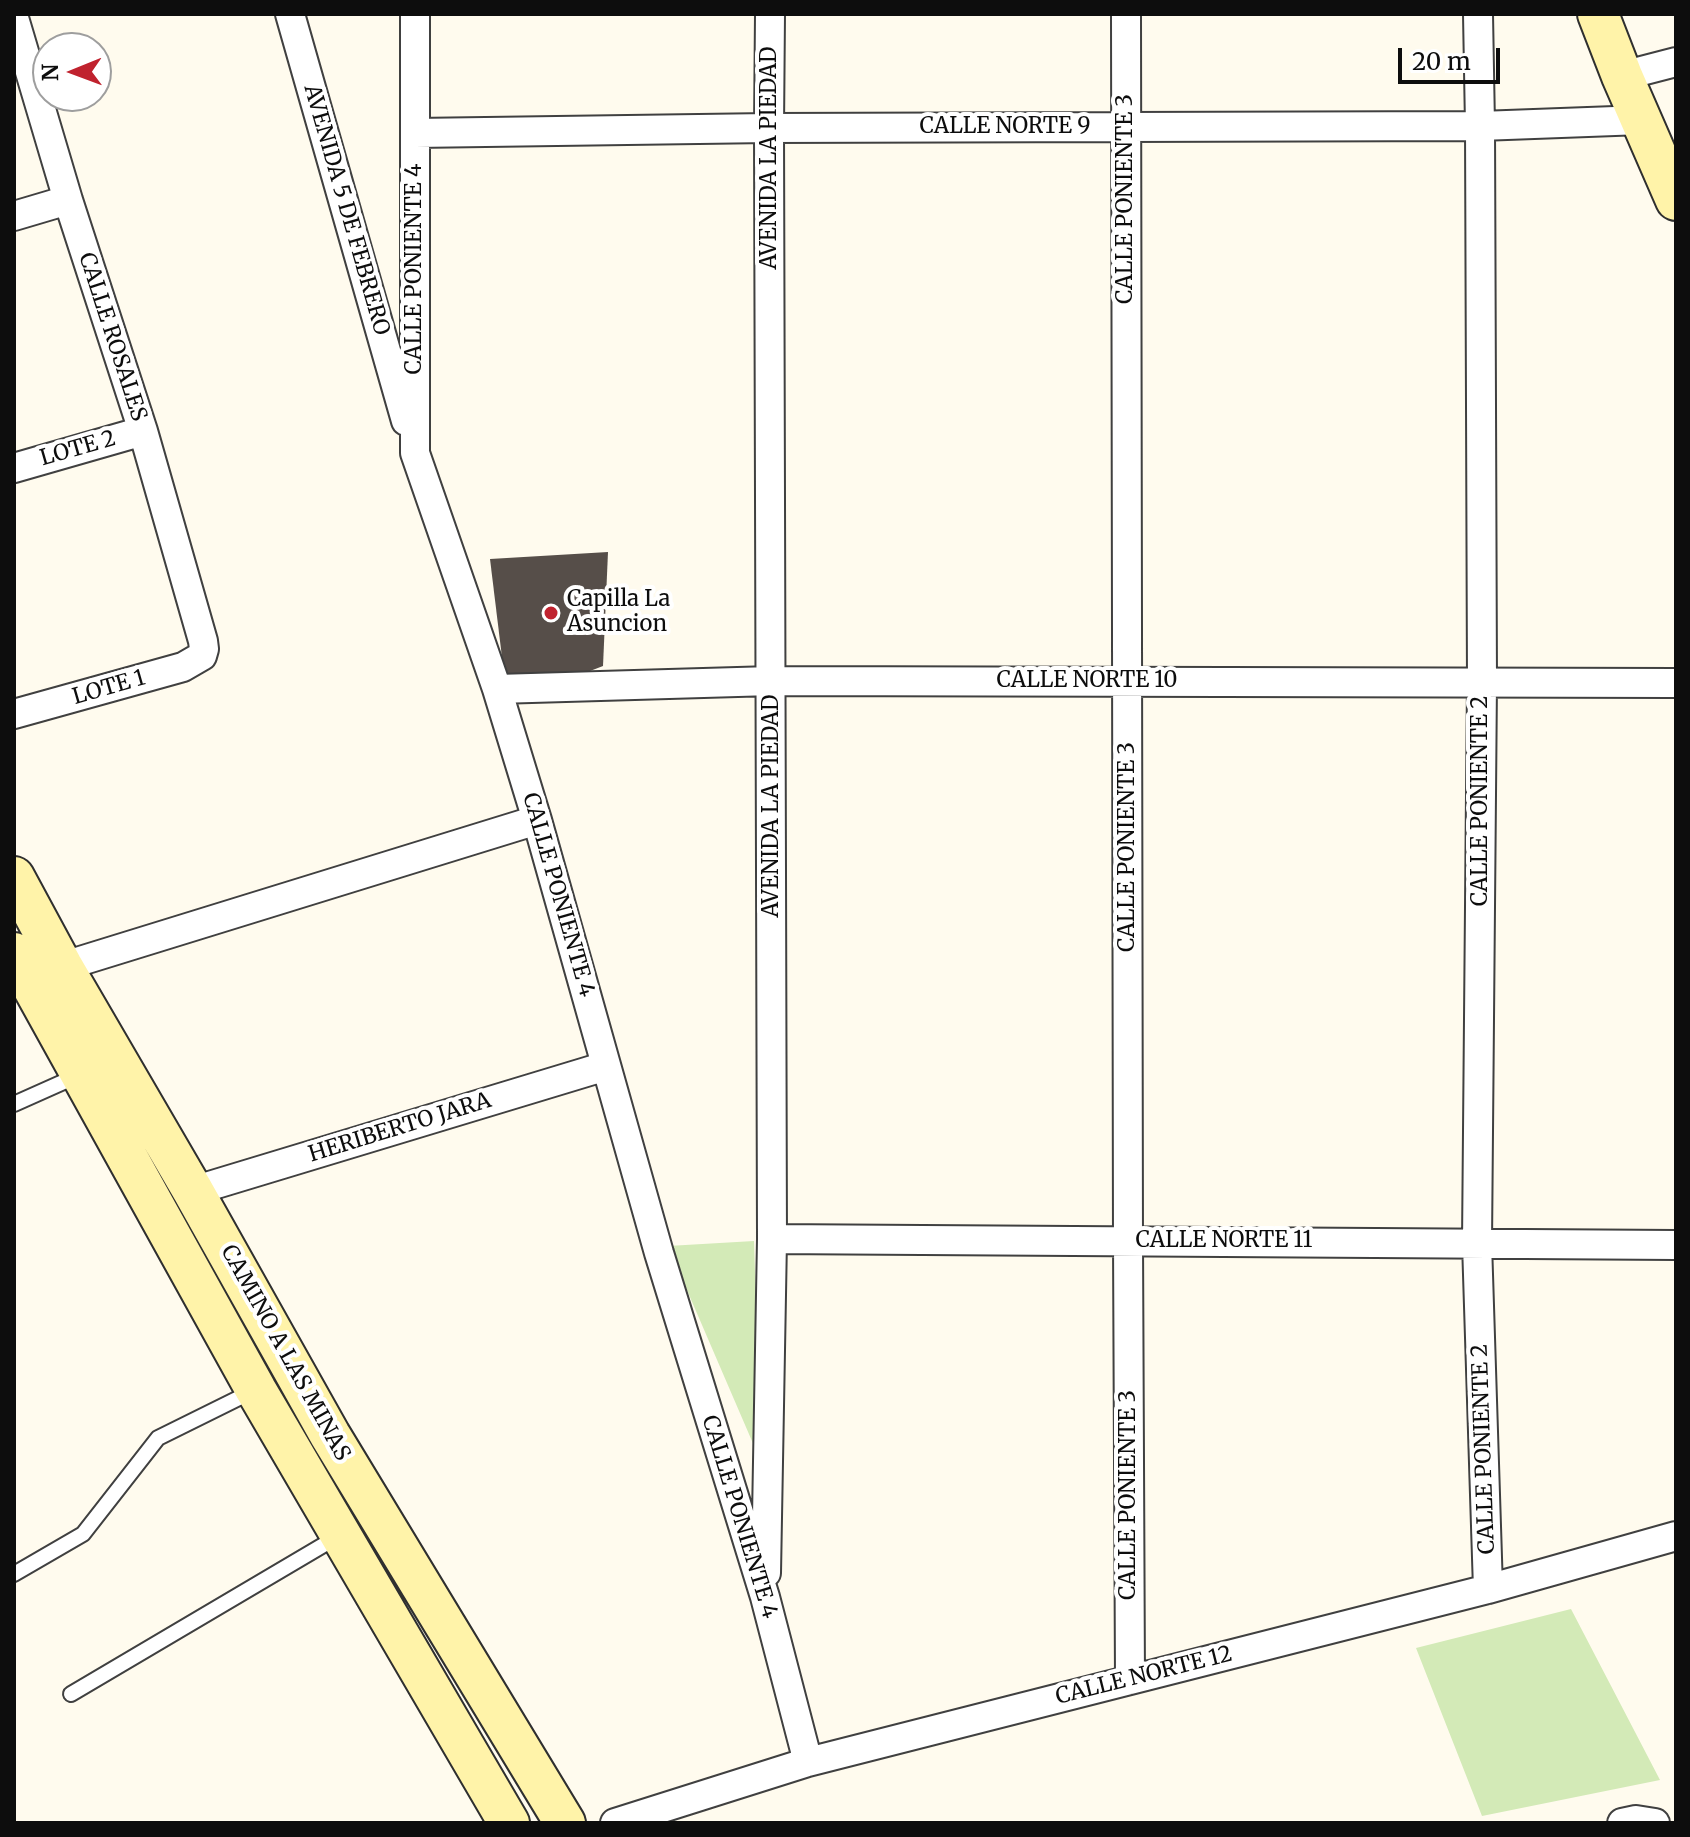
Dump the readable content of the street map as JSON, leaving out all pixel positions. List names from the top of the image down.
{
  "streets": {
    "street": [
      "CALLE NORTE 9",
      "AVENIDA LA PIEDAD",
      "CALLE PONIENTE 3",
      "AVENIDA 5 DE FEBRERO",
      "CALLE PONIENTE 4",
      "CALLE ROSALES",
      "LOTE 2",
      "CALLE NORTE 10",
      "LOTE 1",
      "CALLE PONIENTE 2",
      "HERIBERTO JARA",
      "CALLE NORTE 11",
      "CAMINO A LAS MINAS",
      "CALLE NORTE 12"
    ]
  },
  "crossings": [
    ["CALLE NORTE 9", "AVENIDA LA PIEDAD"],
    ["CALLE NORTE 9", "CALLE PONIENTE 3"],
    ["CALLE NORTE 9", "CALLE PONIENTE 4"],
    ["CALLE NORTE 9", "CALLE PONIENTE 2"],
    ["AVENIDA LA PIEDAD", "CALLE PONIENTE 4"],
    ["AVENIDA LA PIEDAD", "CALLE NORTE 10"],
    ["AVENIDA LA PIEDAD", "CALLE NORTE 11"],
    ["CALLE PONIENTE 3", "CALLE NORTE 10"],
    ["CALLE PONIENTE 3", "CALLE NORTE 11"],
    ["CALLE PONIENTE 3", "CALLE NORTE 12"],
    ["AVENIDA 5 DE FEBRERO", "CALLE PONIENTE 4"],
    ["CALLE PONIENTE 4", "CALLE NORTE 10"],
    ["CALLE PONIENTE 4", "HERIBERTO JARA"],
    ["CALLE PONIENTE 4", "CALLE NORTE 12"],
    ["CALLE ROSALES", "LOTE 2"],
    ["CALLE ROSALES", "LOTE 1"],
    ["CALLE NORTE 10", "CALLE PONIENTE 2"],
    ["CALLE PONIENTE 2", "CALLE NORTE 11"],
    ["CALLE PONIENTE 2", "CALLE NORTE 12"],
    ["HERIBERTO JARA", "CAMINO A LAS MINAS"]
  ],
  "places": ["Capilla La Asuncion"],
  "scale_bar": "20 m",
  "north": "left"
}
